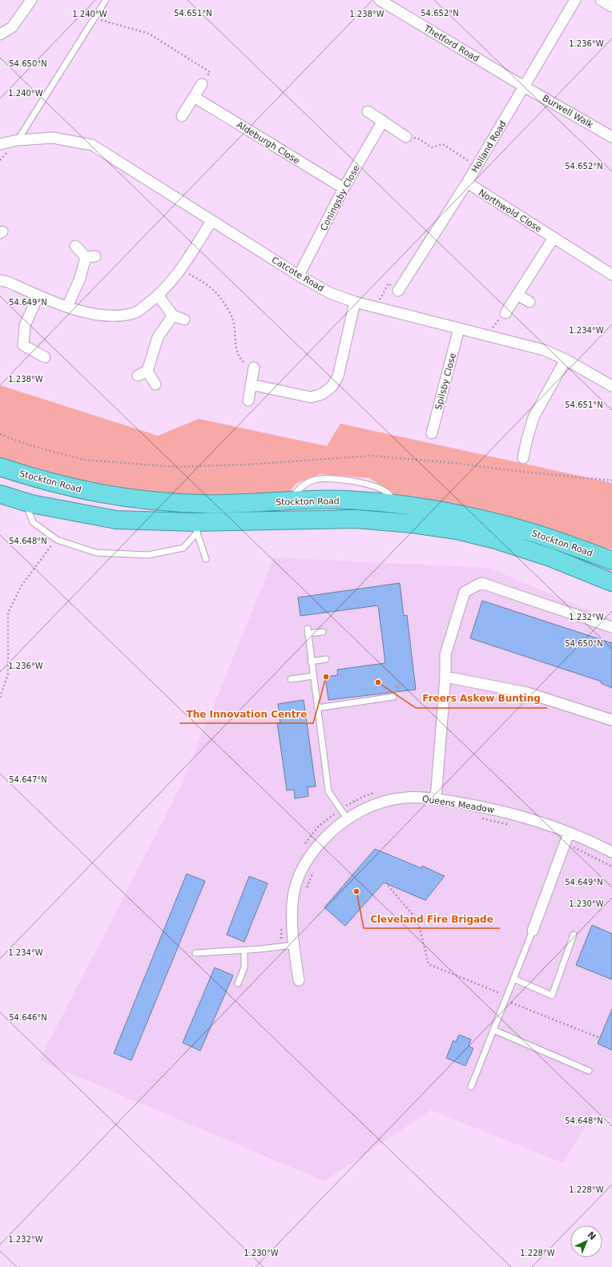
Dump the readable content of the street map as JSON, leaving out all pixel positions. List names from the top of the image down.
{
  "streets": {
    "highway": ["Stockton Road"],
    "street": [
      "Thetford Road",
      "Burwell Walk",
      "Aldeburgh Close",
      "Holland Road",
      "Coningsby Close",
      "Northwold Close",
      "Catcote Road",
      "Spilsby Close",
      "Queens Meadow"
    ]
  },
  "crossings": [
    ["Thetford Road", "Burwell Walk"],
    ["Thetford Road", "Holland Road"],
    ["Burwell Walk", "Holland Road"],
    ["Aldeburgh Close", "Coningsby Close"],
    ["Holland Road", "Northwold Close"],
    ["Coningsby Close", "Catcote Road"],
    ["Catcote Road", "Spilsby Close"]
  ],
  "places": ["The Innovation Centre", "Freers Askew Bunting", "Cleveland Fire Brigade"],
  "north": "top right",
  "coordinates": [
    "54.651°N",
    "54.652°N",
    "1.240°W",
    "1.238°W",
    "1.236°W",
    "54.650°N",
    "54.649°N",
    "1.234°W",
    "54.648°N",
    "1.232°W",
    "54.647°N",
    "1.230°W",
    "54.646°N",
    "1.228°W"
  ]
}
